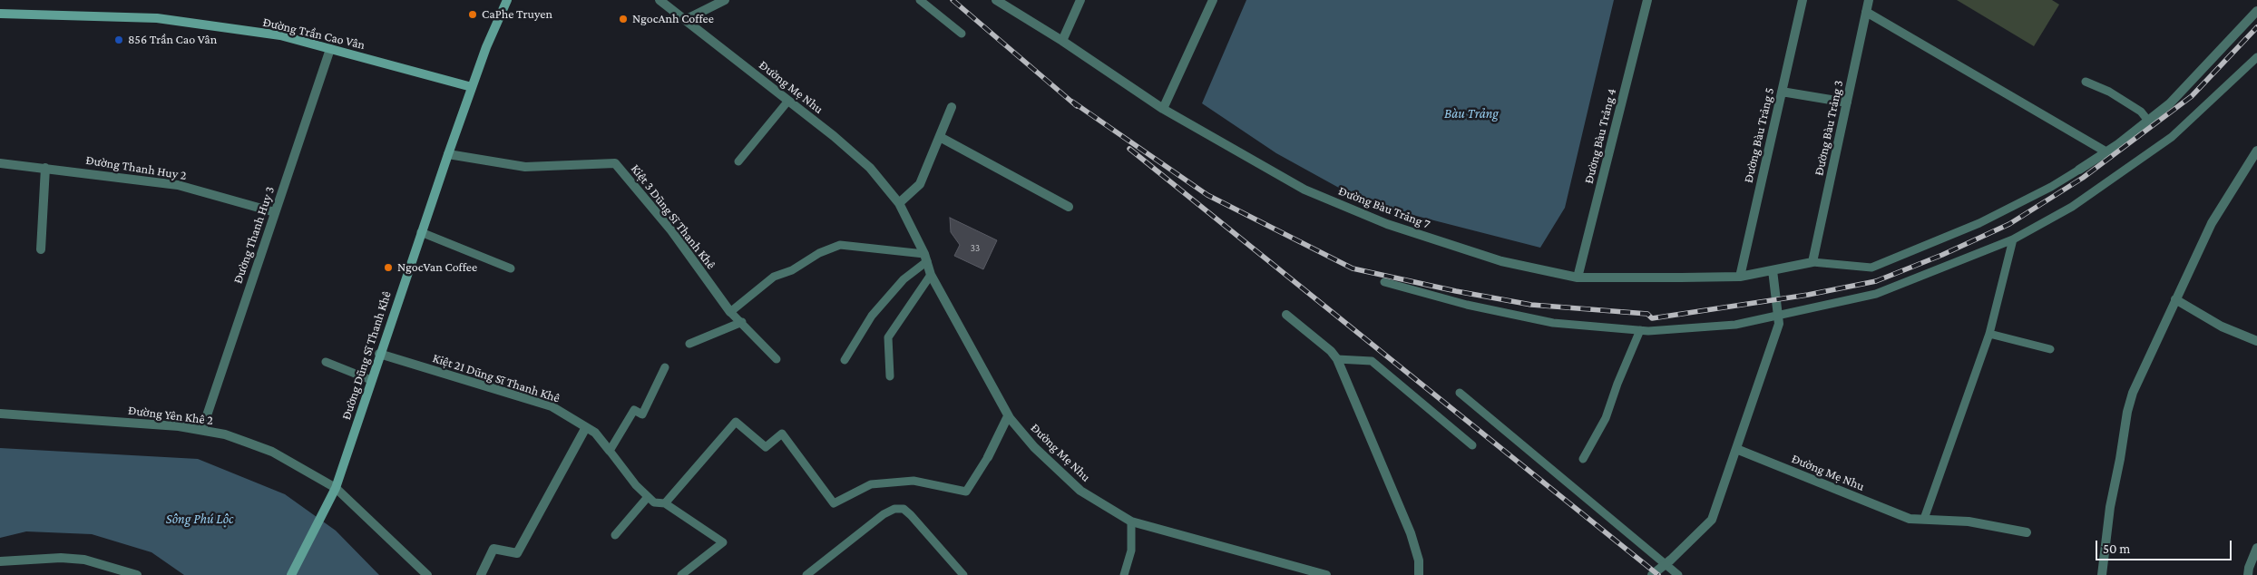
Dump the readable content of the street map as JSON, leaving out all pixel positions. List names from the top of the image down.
{
  "streets": {
    "main road": ["Đường Trần Cao Vân", "Đường Dũng Sĩ Thanh Khê"],
    "street": [
      "Đường Mẹ Nhu",
      "Đường Bàu Trảng 3",
      "Đường Bàu Trảng 5",
      "Đường Bàu Trảng 4",
      "Đường Thanh Huy 2",
      "Đường Bàu Trảng 7",
      "Kiệt 3 Dũng Sĩ Thanh Khê",
      "Đường Thanh Huy 3",
      "Kiệt 21 Dũng Sĩ Thanh Khê",
      "Đường Yên Khê 2"
    ]
  },
  "crossings": [
    ["Đường Trần Cao Vân", "Đường Thanh Huy 3"],
    ["Đường Trần Cao Vân", "Đường Dũng Sĩ Thanh Khê"],
    ["Đường Bàu Trảng 3", "Đường Bàu Trảng 7"],
    ["Đường Bàu Trảng 5", "Đường Bàu Trảng 7"],
    ["Đường Bàu Trảng 4", "Đường Bàu Trảng 7"],
    ["Đường Thanh Huy 2", "Đường Thanh Huy 3"],
    ["Kiệt 3 Dũng Sĩ Thanh Khê", "Đường Dũng Sĩ Thanh Khê"],
    ["Đường Thanh Huy 3", "Đường Yên Khê 2"],
    ["Đường Dũng Sĩ Thanh Khê", "Kiệt 21 Dũng Sĩ Thanh Khê"],
    ["Đường Dũng Sĩ Thanh Khê", "Đường Yên Khê 2"]
  ],
  "water": ["Bàu Trảng", "Sông Phú Lộc"],
  "places": [
    "CaPhe Truyen",
    "NgocAnh Coffee",
    "856 Trần Cao Vân",
    "NgocVan Coffee"
  ],
  "house_numbers": ["33"],
  "scale_bar": "50 m"
}
